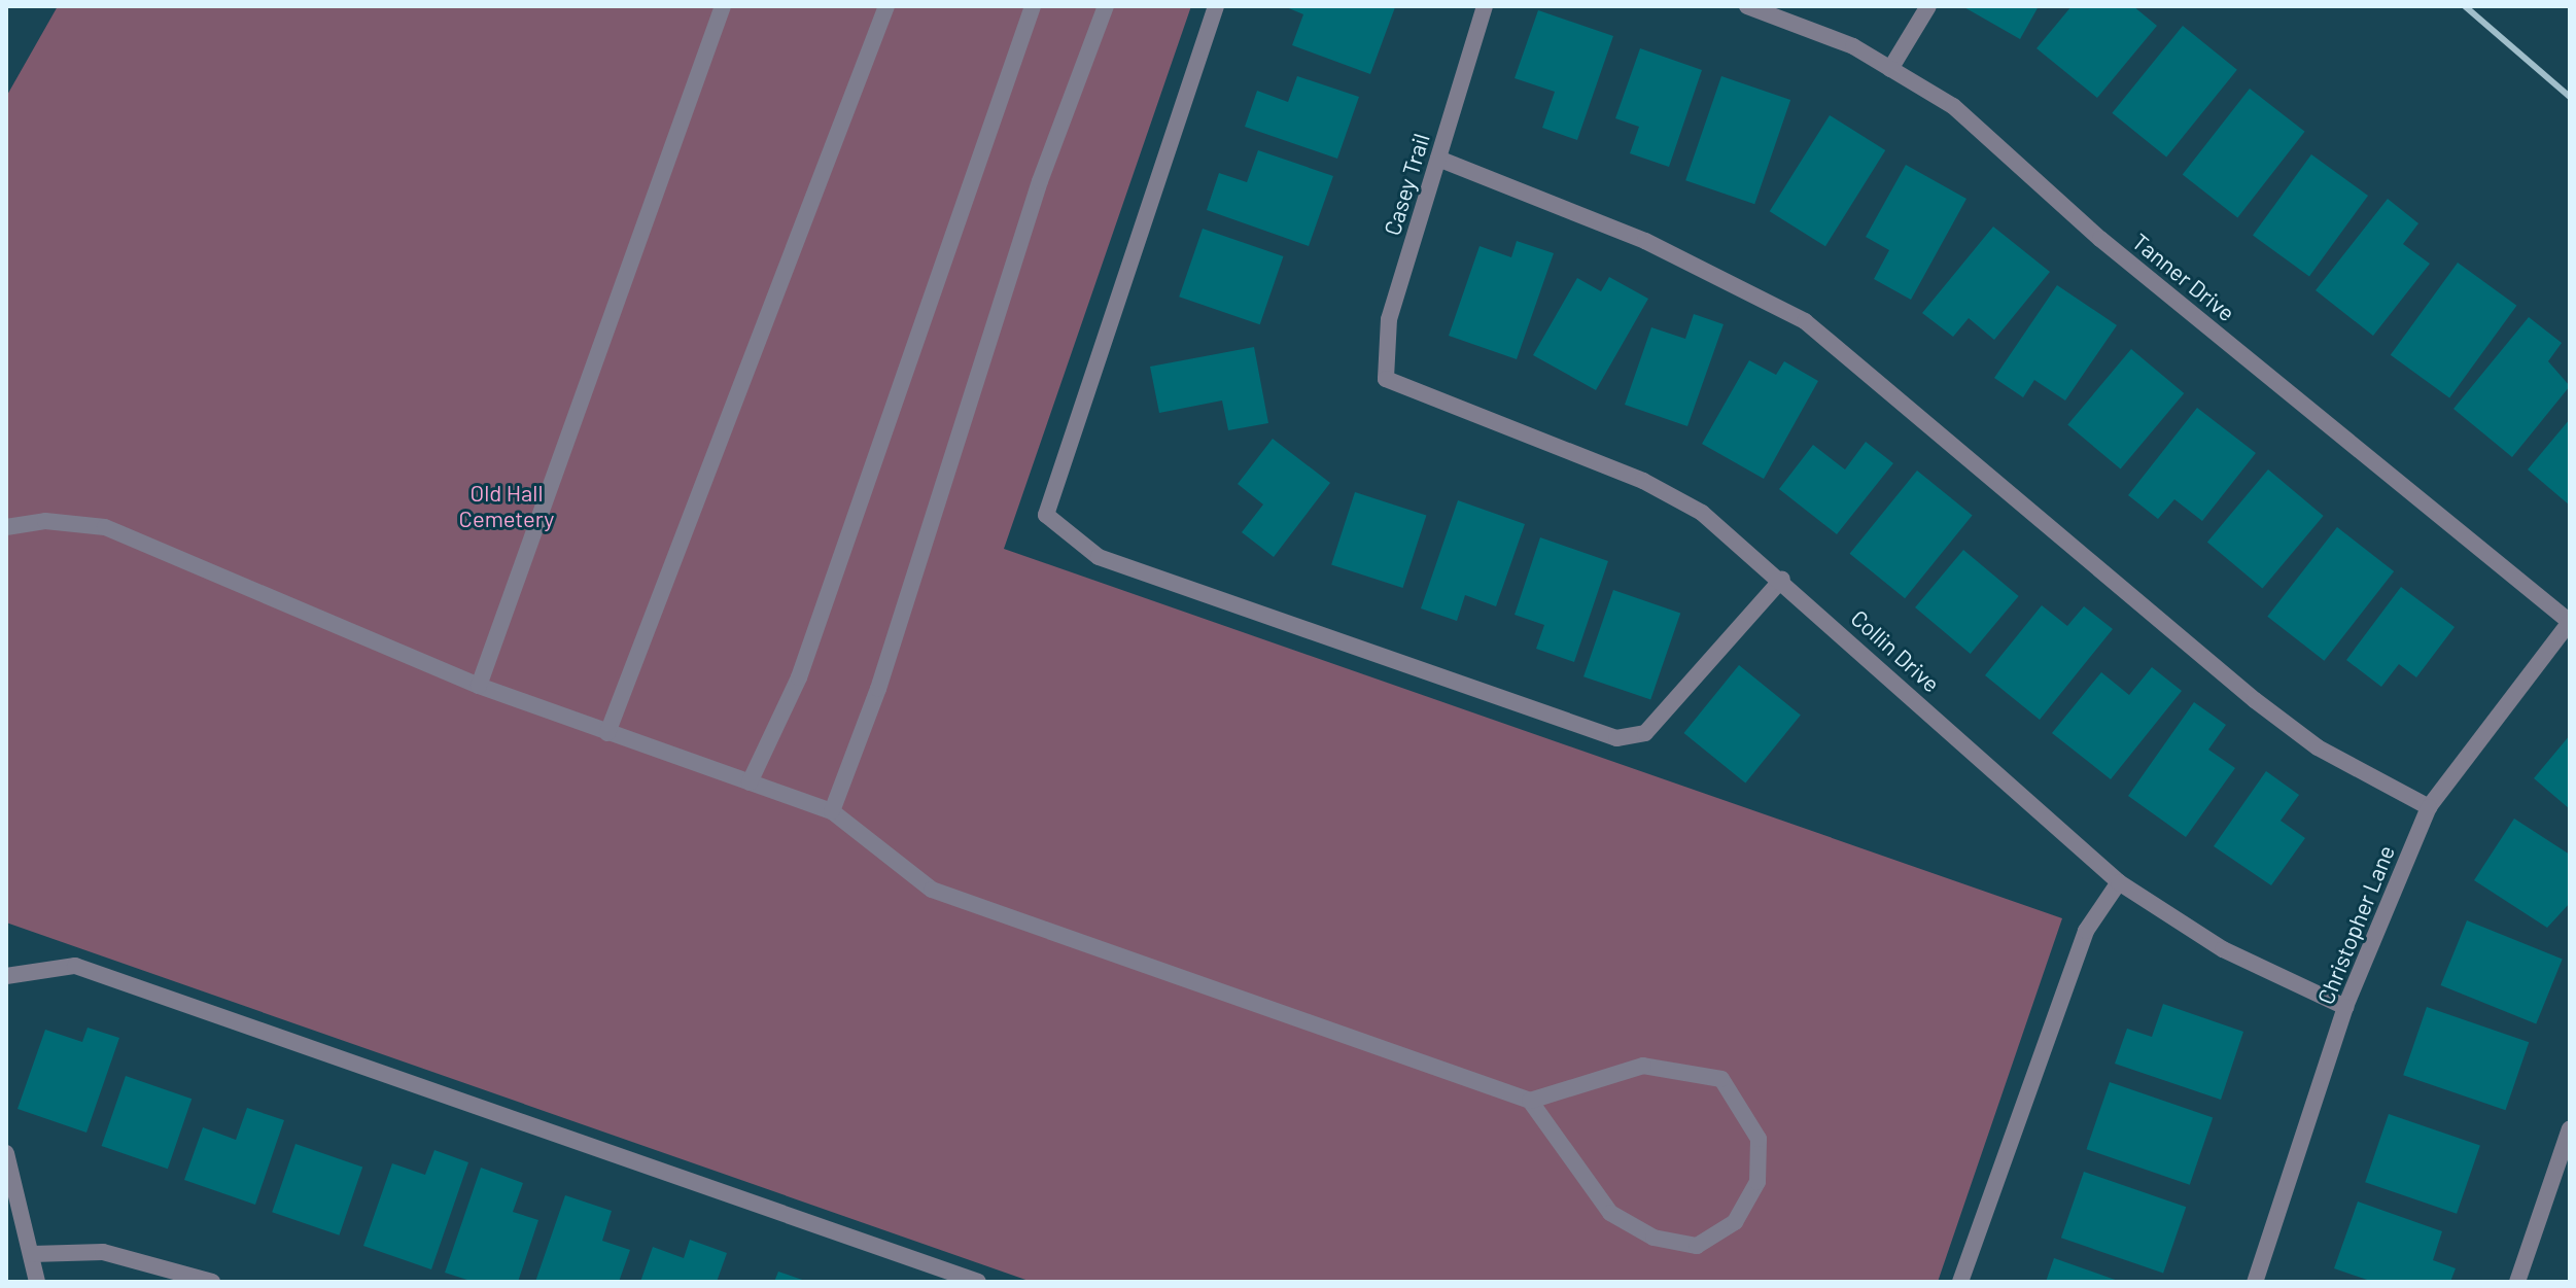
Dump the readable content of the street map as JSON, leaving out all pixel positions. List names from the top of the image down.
{
  "streets": {
    "street": [
      "Casey Trail",
      "Tanner Drive",
      "Collin Drive",
      "Christopher Lane"
    ]
  },
  "crossings": [
    ["Casey Trail", "Collin Drive"],
    ["Tanner Drive", "Christopher Lane"],
    ["Collin Drive", "Christopher Lane"]
  ],
  "parks": ["Old Hall Cemetery"]
}
